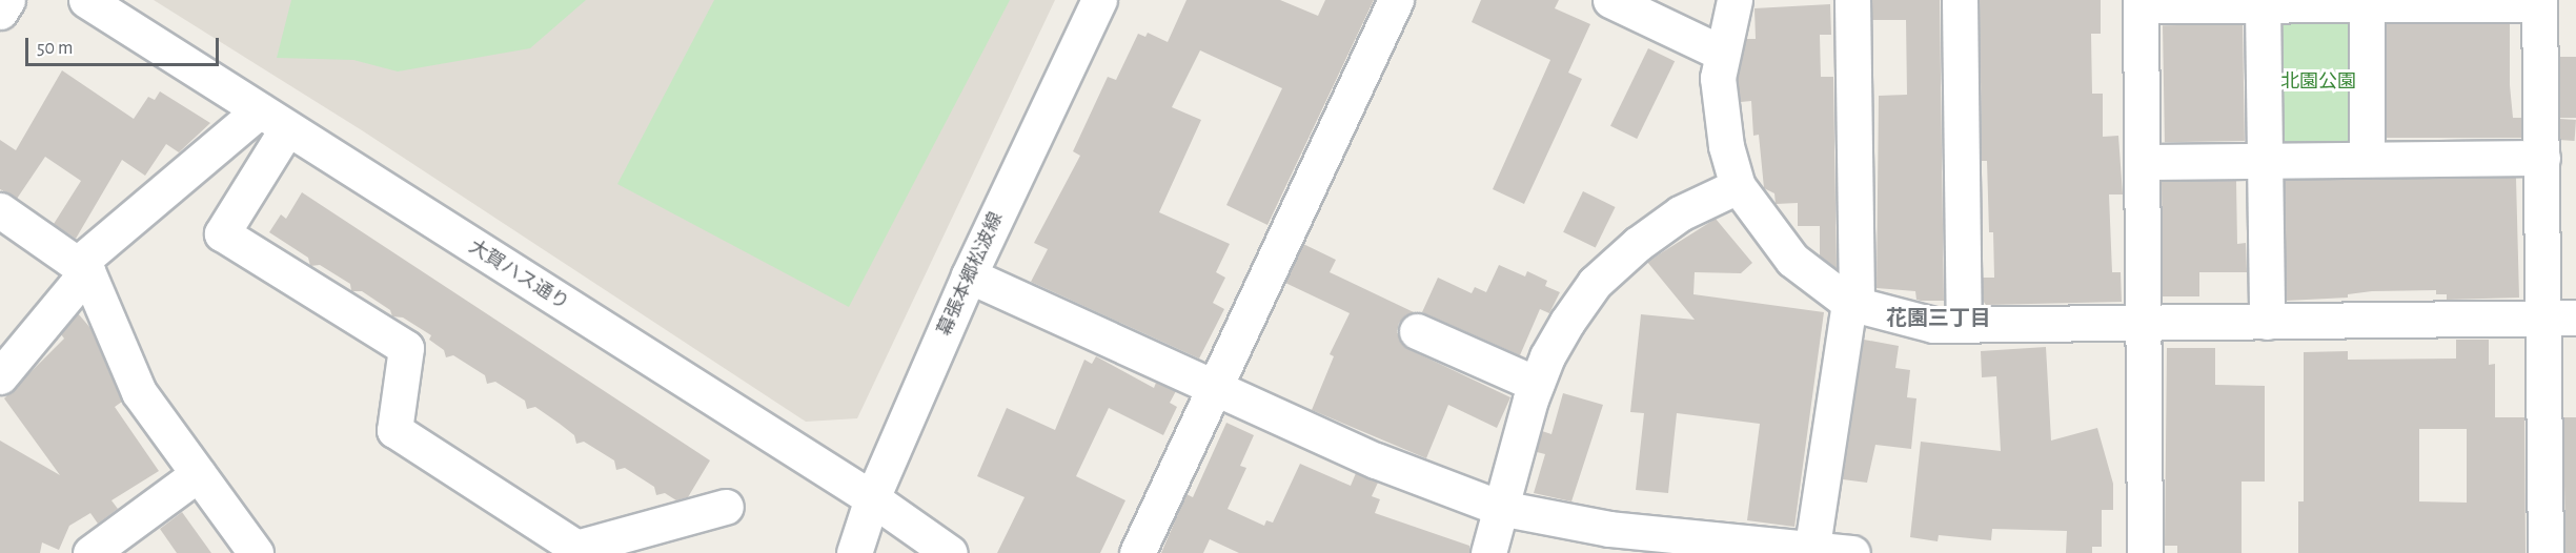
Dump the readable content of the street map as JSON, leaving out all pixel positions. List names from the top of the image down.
{
  "streets": {
    "street": ["幕張本郷松波線", "大賀ハス通り"]
  },
  "crossings": [
    ["幕張本郷松波線", "大賀ハス通り"]
  ],
  "districts": ["花園三丁目"],
  "parks": ["北園公園"],
  "scale_bar": "50 m"
}
